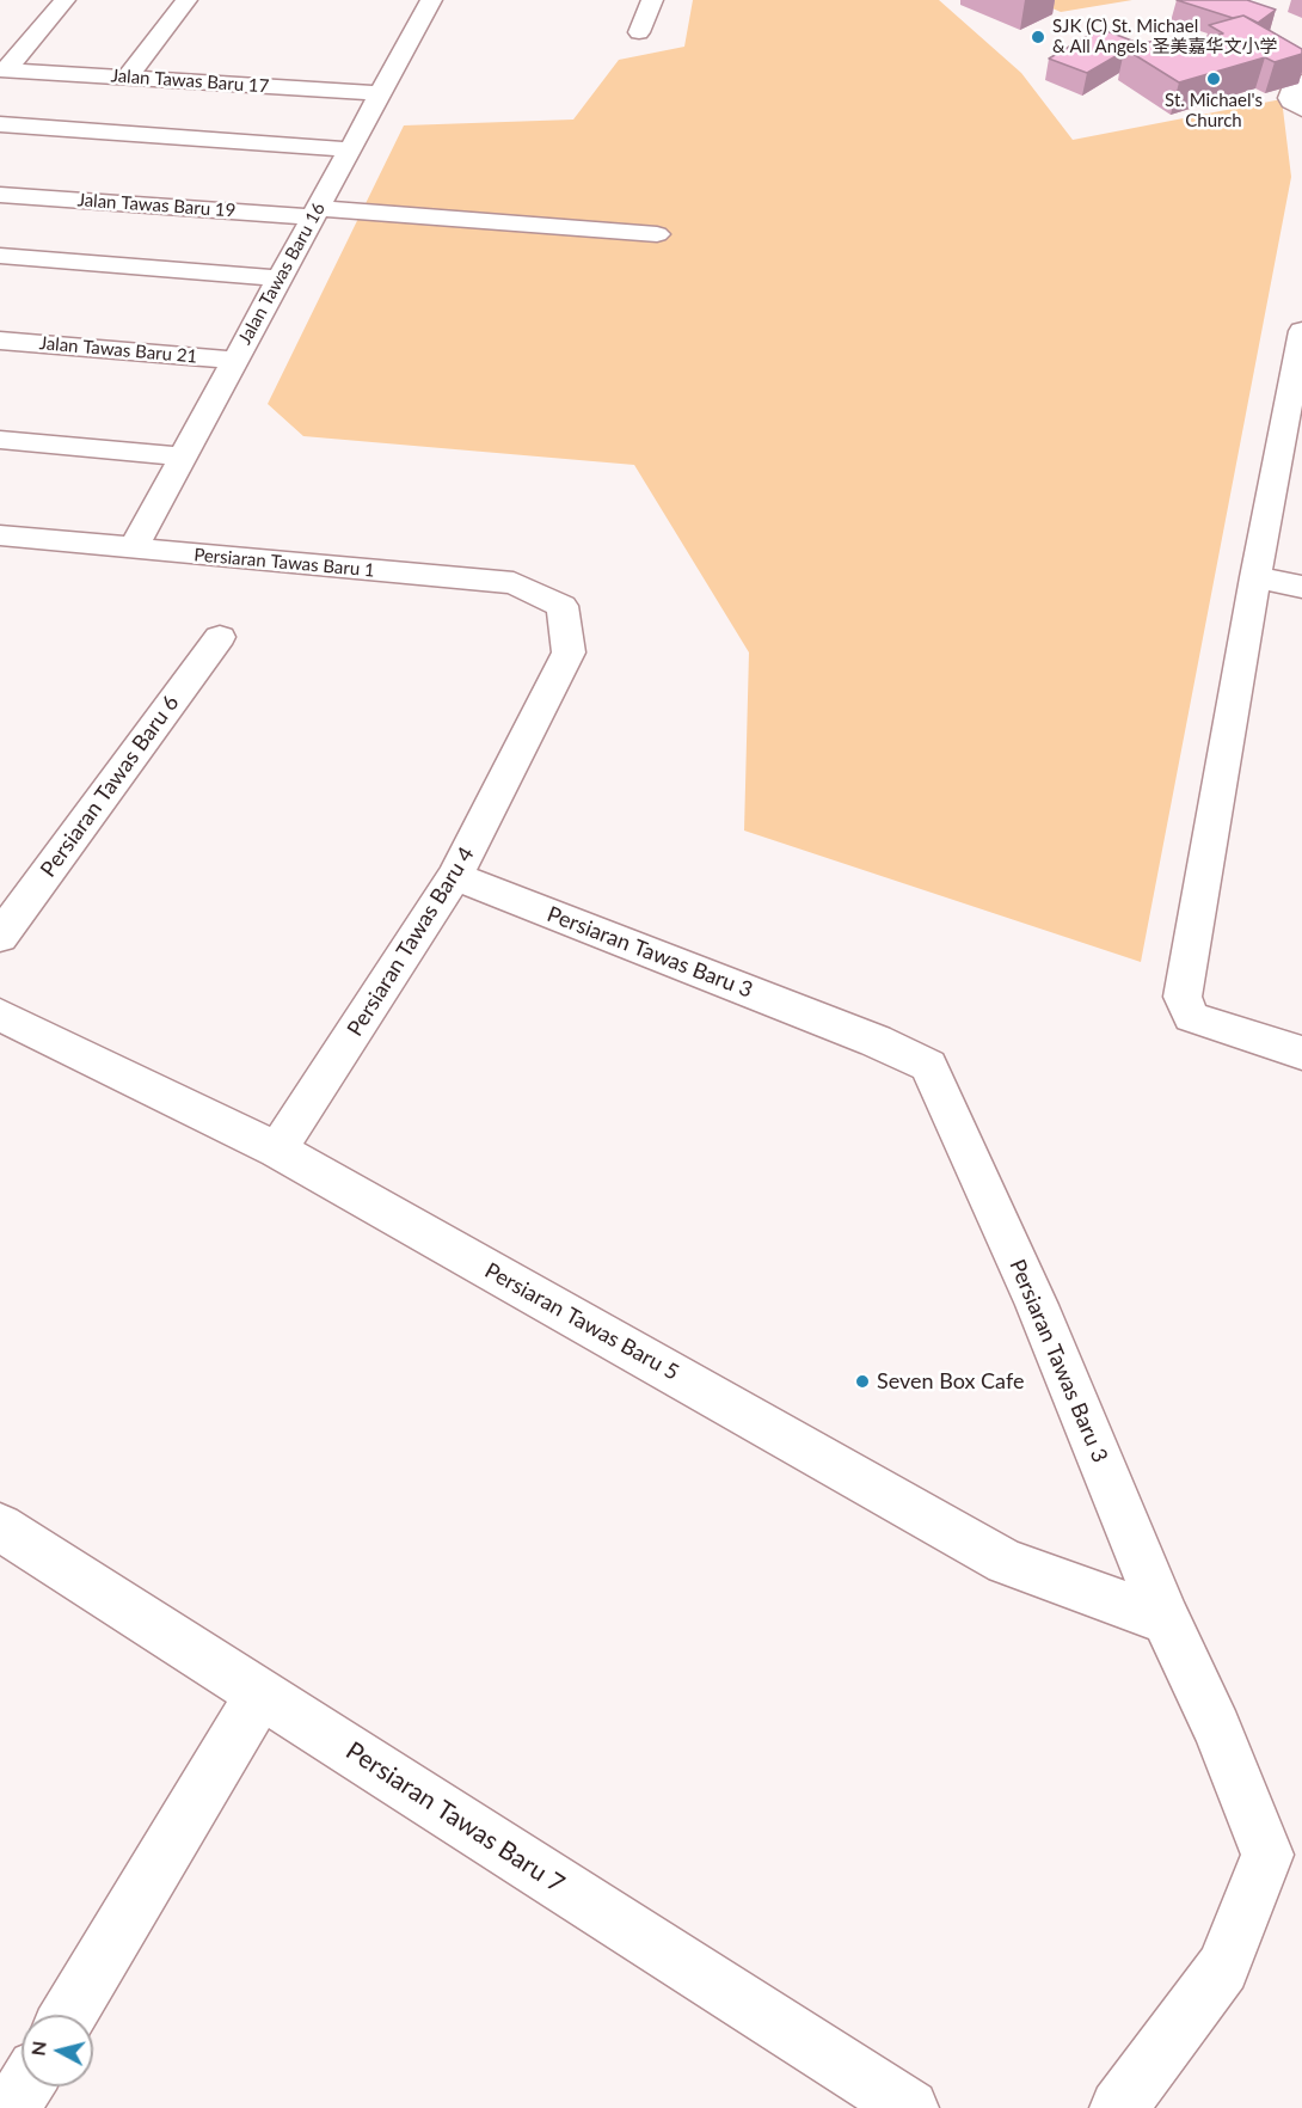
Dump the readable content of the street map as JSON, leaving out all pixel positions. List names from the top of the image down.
{
  "streets": {
    "street": [
      "Jalan Tawas Baru 17",
      "Jalan Tawas Baru 19",
      "Jalan Tawas Baru 16",
      "Jalan Tawas Baru 21",
      "Persiaran Tawas Baru 1",
      "Persiaran Tawas Baru 6",
      "Persiaran Tawas Baru 4",
      "Persiaran Tawas Baru 3",
      "Persiaran Tawas Baru 5",
      "Persiaran Tawas Baru 7"
    ]
  },
  "crossings": [
    ["Jalan Tawas Baru 17", "Jalan Tawas Baru 16"],
    ["Jalan Tawas Baru 19", "Jalan Tawas Baru 16"],
    ["Jalan Tawas Baru 16", "Jalan Tawas Baru 21"],
    ["Jalan Tawas Baru 16", "Persiaran Tawas Baru 1"],
    ["Persiaran Tawas Baru 1", "Persiaran Tawas Baru 4"],
    ["Persiaran Tawas Baru 4", "Persiaran Tawas Baru 3"],
    ["Persiaran Tawas Baru 4", "Persiaran Tawas Baru 5"],
    ["Persiaran Tawas Baru 3", "Persiaran Tawas Baru 5"]
  ],
  "places": ["SJK (C) St. Michael & All Angels 圣美嘉华文小学", "St. Michael's Church", "Seven Box Cafe"],
  "north": "left"
}
